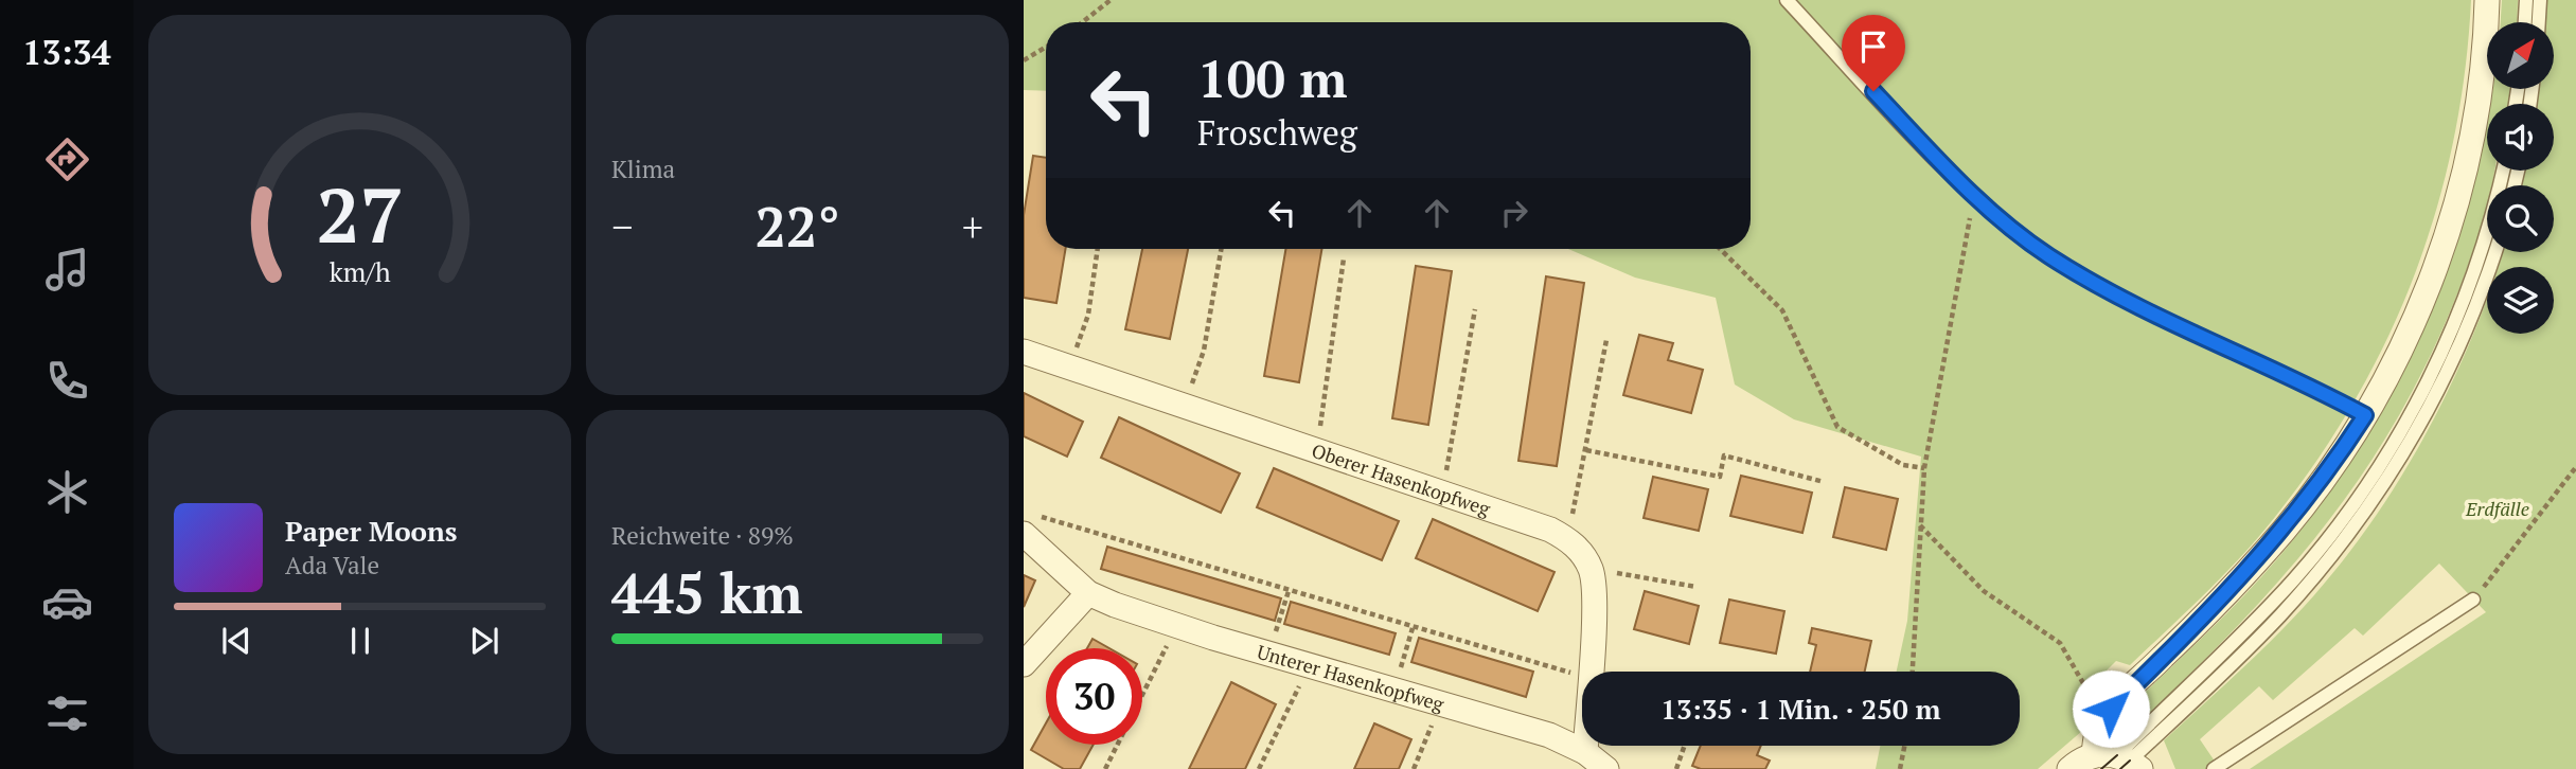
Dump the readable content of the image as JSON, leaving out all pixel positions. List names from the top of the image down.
{
  "streets": {
    "street": ["Oberer Hasenkopfweg", "Unterer Hasenkopfweg"]
  },
  "parks": ["Erdfälle"],
  "north": "top right",
  "page": {
    "tabs": "13:34",
    "tile": [
      "Klima",
      ["Reichweite · 89%", "445 km"]
    ],
    "turn": ["100 m", "Froschweg"],
    "heat": ["−", "22°", "+"],
    "song": ["Paper Moons", "Ada Vale"],
    "limit": "30",
    "trip": "13:35 · 1 Min. · 250 m",
    "gauge": ["27", "km/h"]
  }
}
